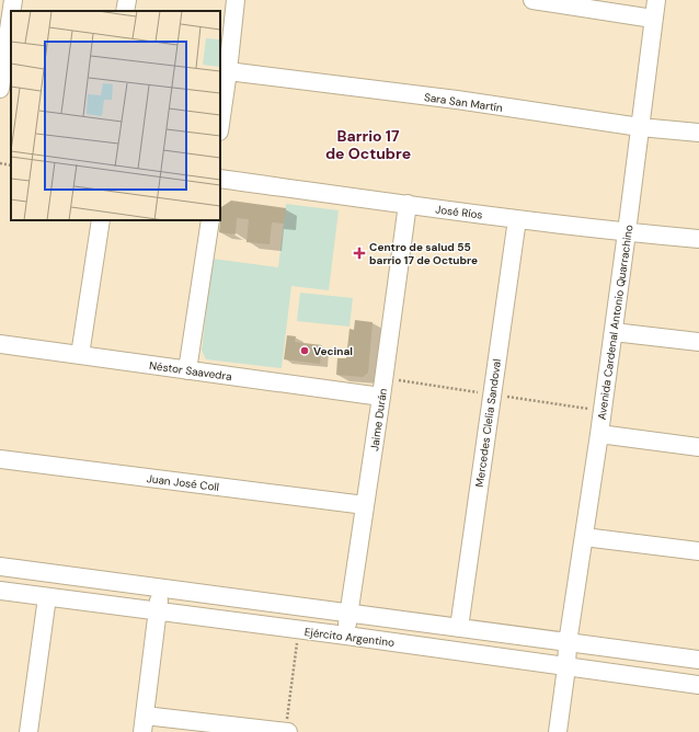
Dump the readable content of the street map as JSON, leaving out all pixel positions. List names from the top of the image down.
{
  "streets": {
    "street": [
      "Sara San Martín",
      "José Ríos",
      "Avenida Cardenal Antonio Quarrachino",
      "Néstor Saavedra",
      "Jaime Durán",
      "Mercedes Clelia Sandoval",
      "Juan José Coll",
      "Ejército Argentino"
    ]
  },
  "crossings": [
    ["Sara San Martín", "Avenida Cardenal Antonio Quarrachino"],
    ["José Ríos", "Avenida Cardenal Antonio Quarrachino"],
    ["José Ríos", "Jaime Durán"],
    ["José Ríos", "Mercedes Clelia Sandoval"],
    ["Avenida Cardenal Antonio Quarrachino", "Ejército Argentino"],
    ["Néstor Saavedra", "Jaime Durán"],
    ["Jaime Durán", "Juan José Coll"],
    ["Jaime Durán", "Ejército Argentino"],
    ["Mercedes Clelia Sandoval", "Ejército Argentino"]
  ],
  "districts": ["Barrio 17 de Octubre"],
  "places": {
    "health": ["Centro de salud 55 barrio 17 de Octubre"],
    "other": ["Vecinal"]
  }
}
